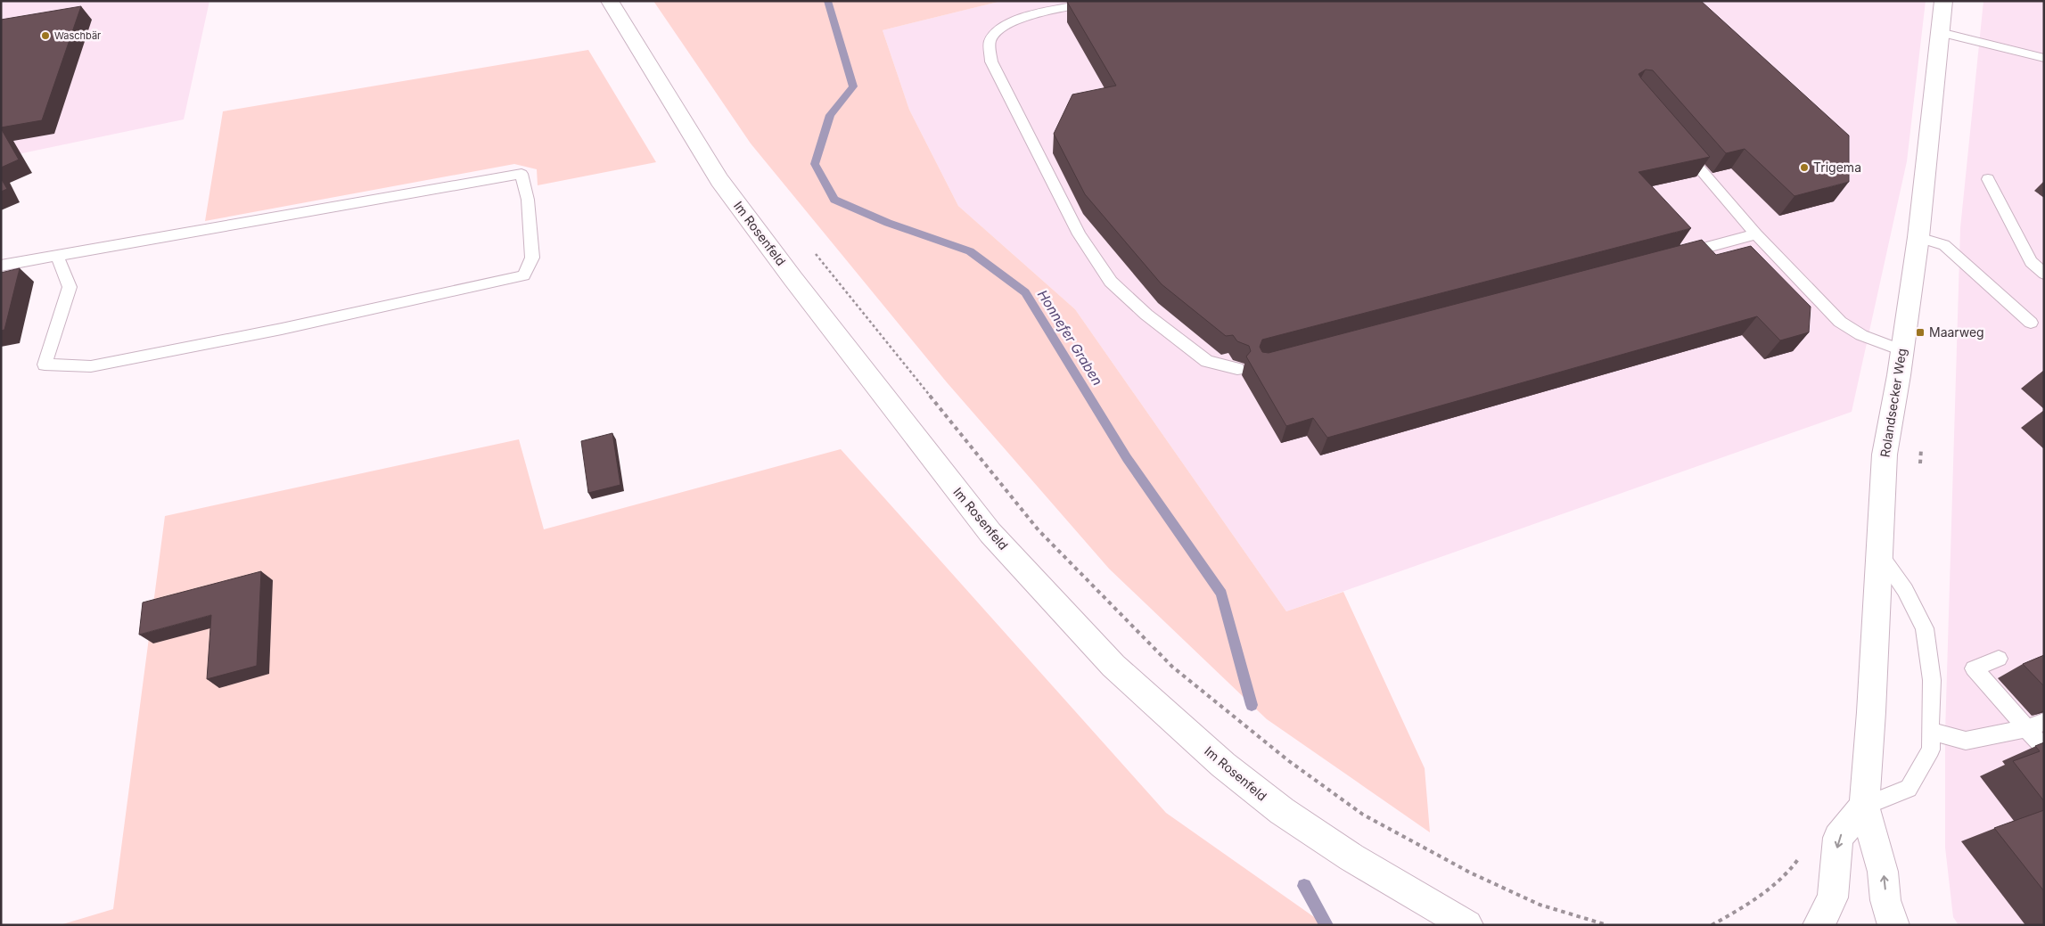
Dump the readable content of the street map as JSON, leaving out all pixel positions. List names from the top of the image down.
{
  "streets": {
    "street": ["Im Rosenfeld", "Rolandsecker Weg"]
  },
  "water": ["Honnefer Graben"],
  "places": {
    "other": ["Waschbär", "Trigema"],
    "transit": ["Maarweg"]
  }
}
